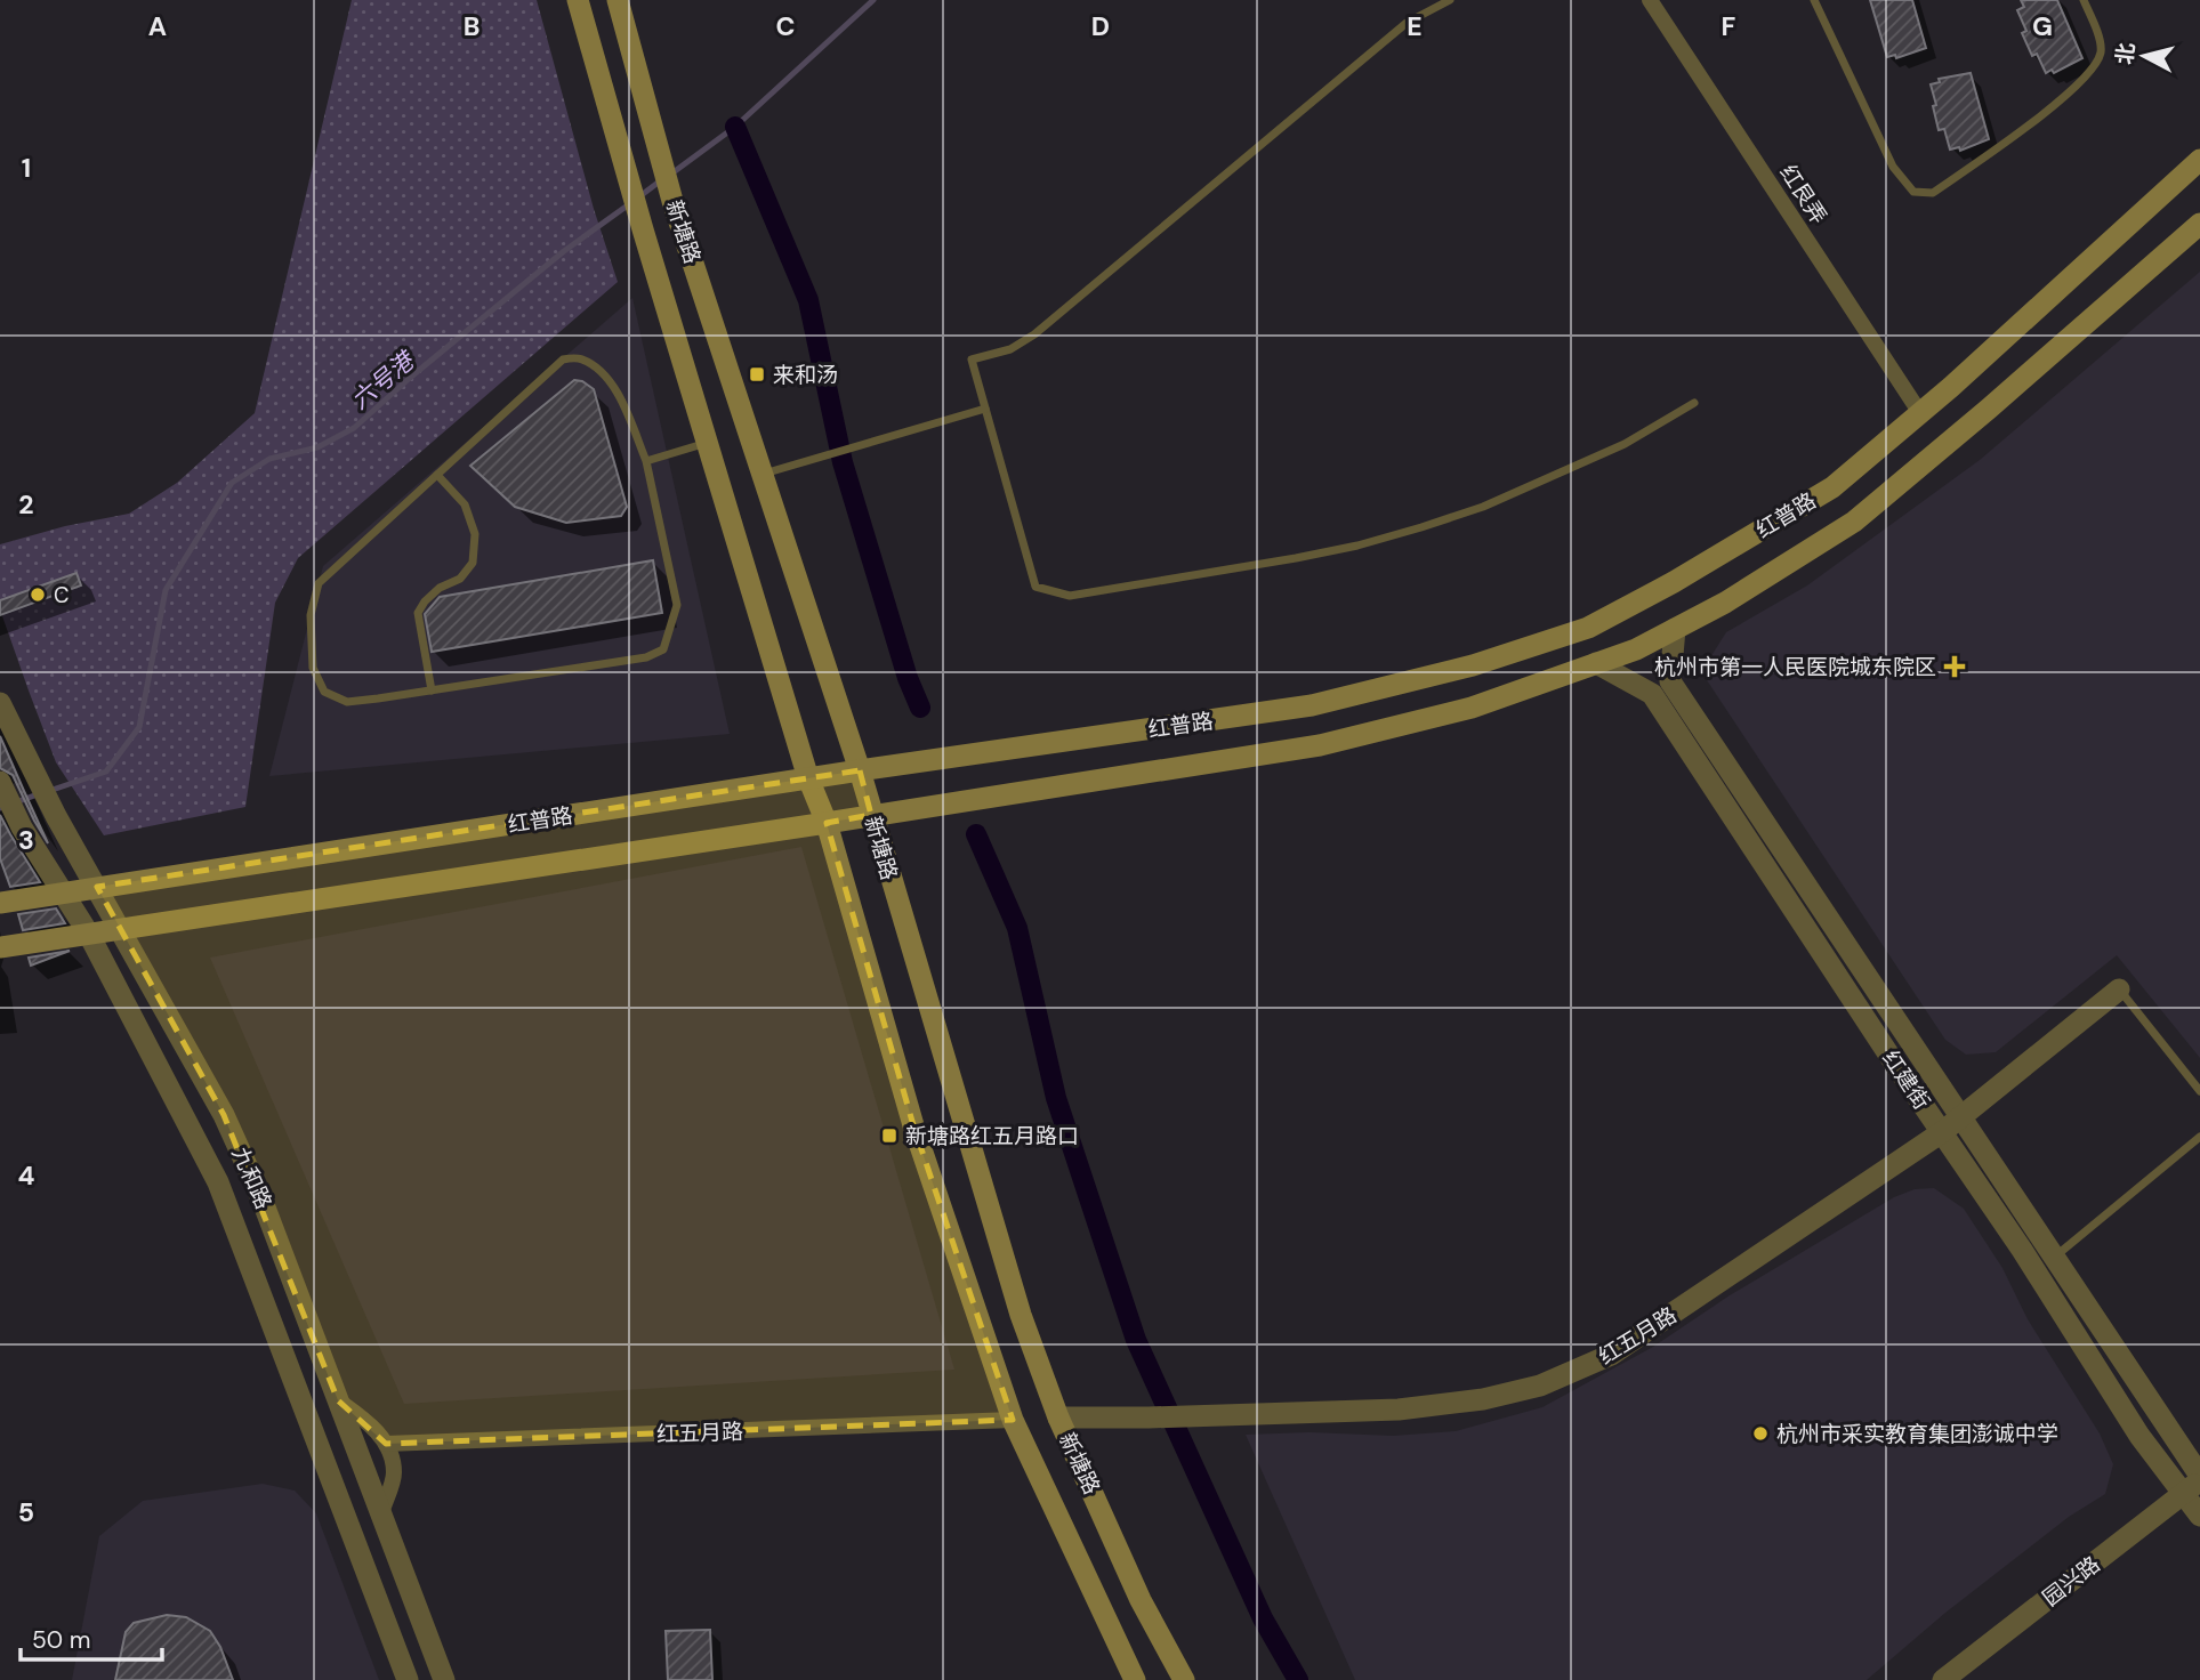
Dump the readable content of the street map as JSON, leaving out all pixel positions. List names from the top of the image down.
{
  "streets": {
    "main road": ["新塘路", "红普路"],
    "street": [
      "红艮弄",
      "红建街",
      "九和路",
      "红五月路",
      "园兴路"
    ]
  },
  "crossings": [
    ["红艮弄", "红普路"],
    ["新塘路", "红普路"],
    ["新塘路", "红五月路"],
    ["红普路", "红建街"],
    ["红普路", "九和路"],
    ["红建街", "红五月路"],
    ["红建街", "园兴路"]
  ],
  "water": ["六号港"],
  "places": {
    "transit": ["来和汤", "新塘路红五月路口"],
    "other": ["C", "杭州市采实教育集团澎诚中学"],
    "health": ["杭州市第一人民医院城东院区"]
  },
  "scale_bar": "50 m",
  "north": "left",
  "grid": {
    "columns": [
      "A",
      "B",
      "C",
      "D",
      "E",
      "F",
      "G"
    ],
    "rows": [
      "1",
      "2",
      "3",
      "4",
      "5"
    ]
  }
}
